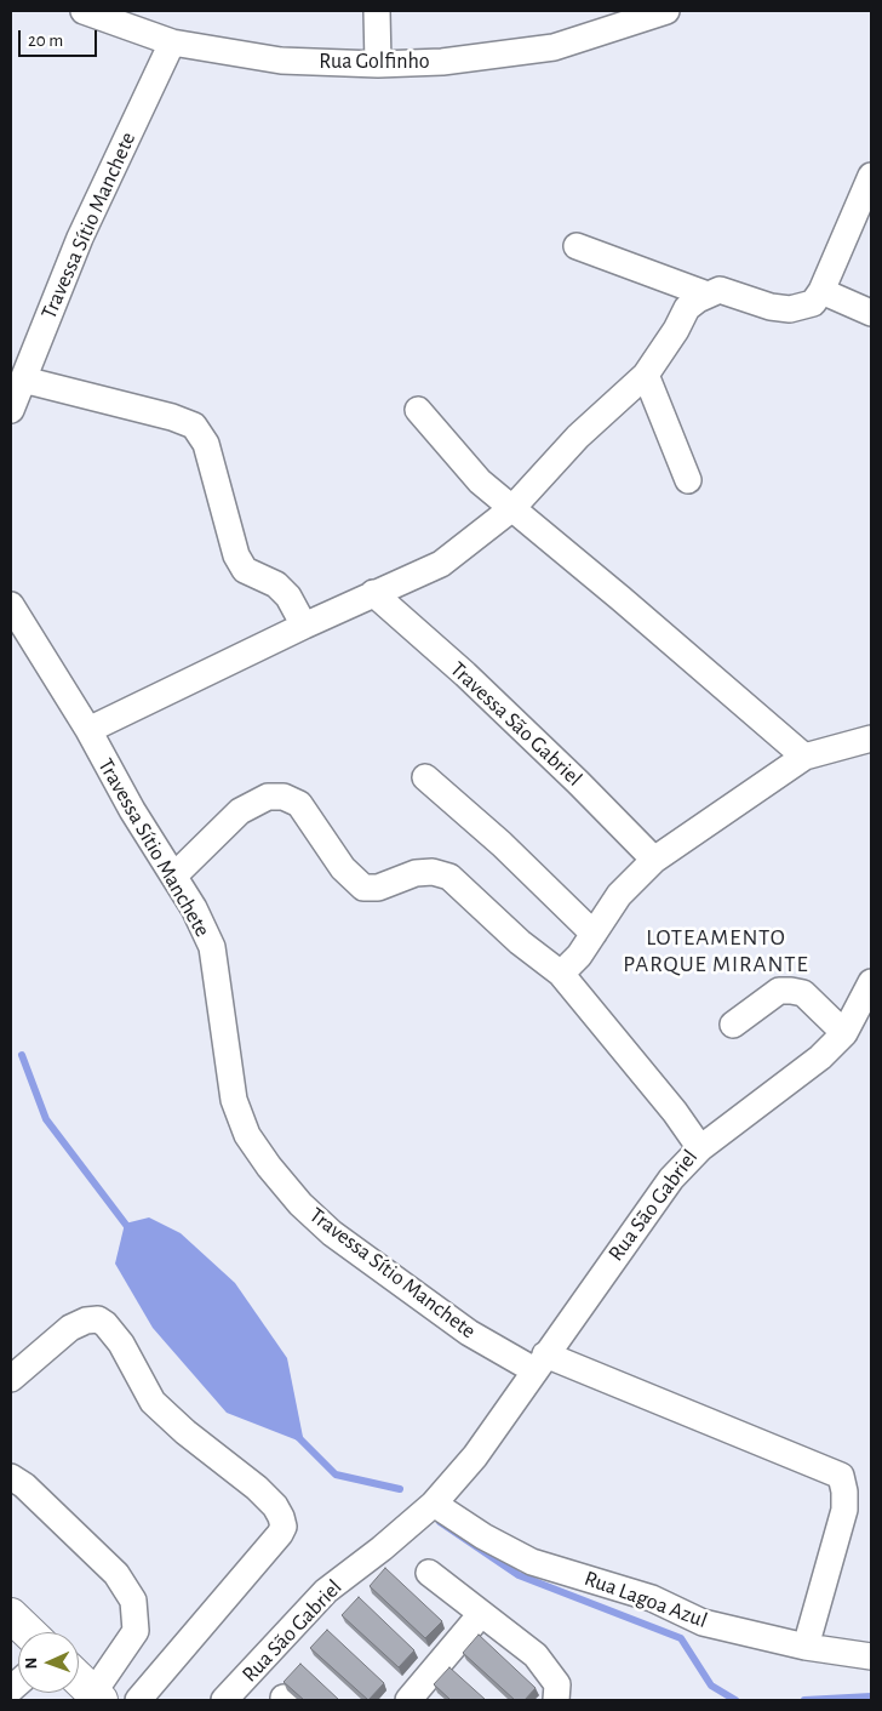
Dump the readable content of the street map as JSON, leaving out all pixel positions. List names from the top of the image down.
{
  "streets": {
    "street": [
      "Rua Golfinho",
      "Travessa Sítio Manchete",
      "Travessa São Gabriel",
      "Rua São Gabriel",
      "Rua Lagoa Azul"
    ]
  },
  "crossings": [
    ["Rua Golfinho", "Travessa Sítio Manchete"],
    ["Travessa Sítio Manchete", "Rua São Gabriel"],
    ["Travessa Sítio Manchete", "Rua Lagoa Azul"],
    ["Rua São Gabriel", "Rua Lagoa Azul"]
  ],
  "districts": ["LOTEAMENTO PARQUE MIRANTE"],
  "scale_bar": "20 m",
  "north": "left"
}
